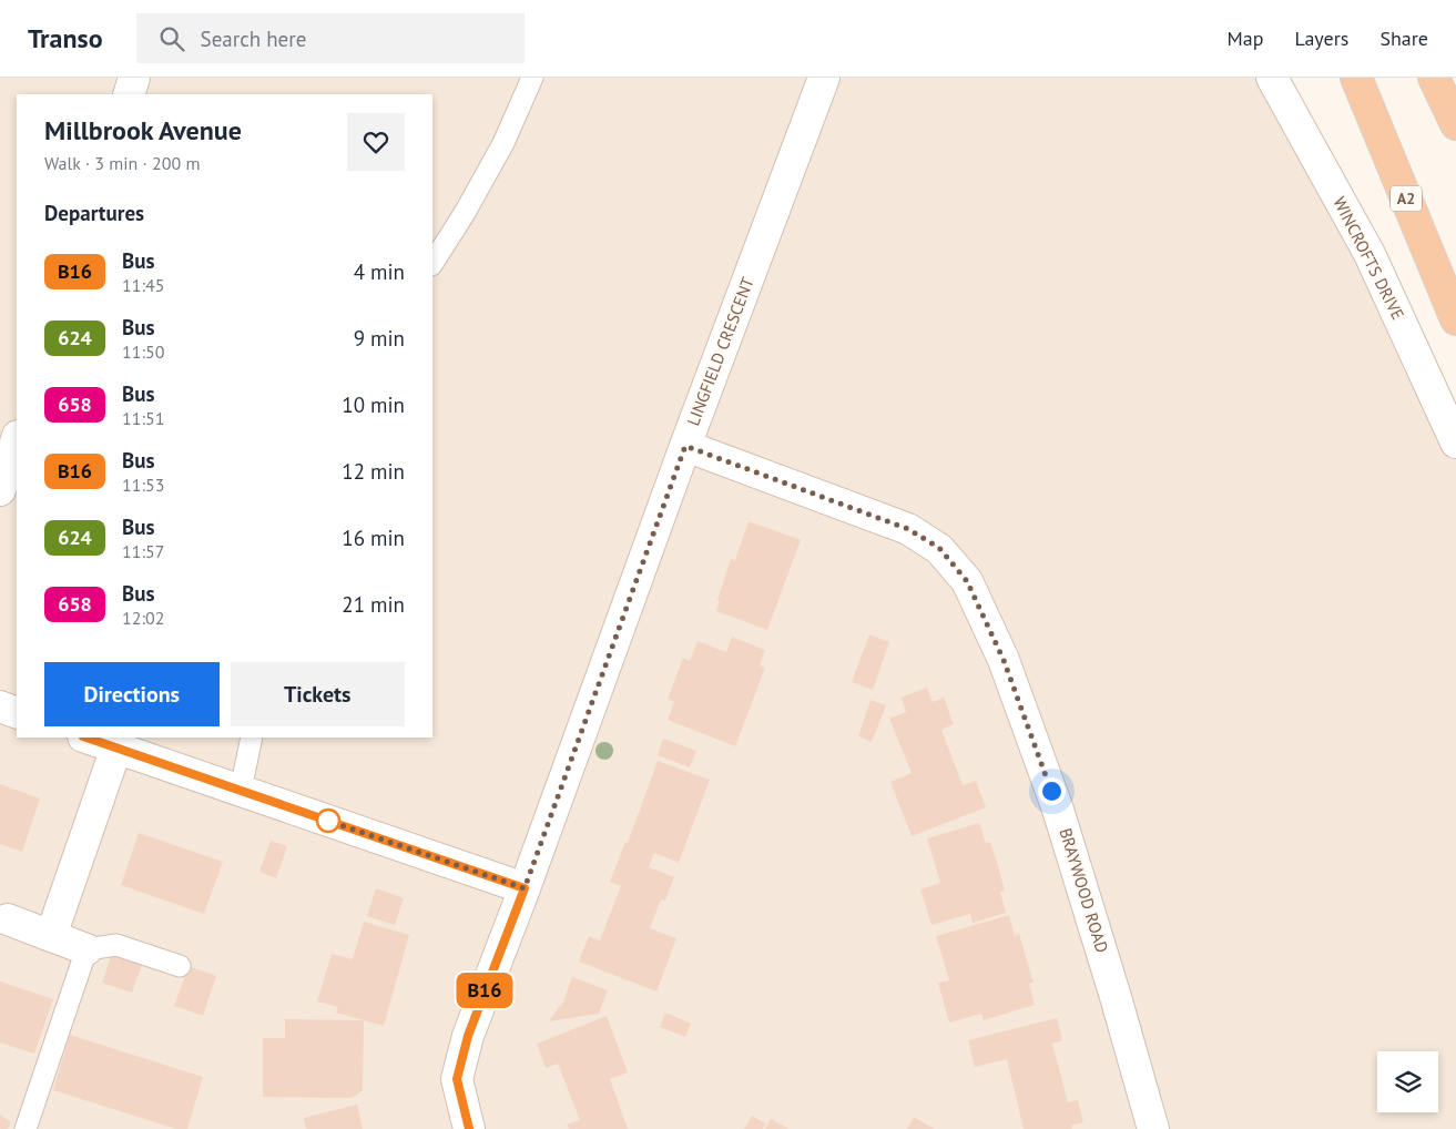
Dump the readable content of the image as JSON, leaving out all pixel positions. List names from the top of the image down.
{
  "streets": {
    "highway": ["A2"],
    "street": ["WINCROFTS DRIVE", "LINGFIELD CRESCENT", "BRAYWOOD ROAD"]
  },
  "crossings": [
    ["LINGFIELD CRESCENT", "BRAYWOOD ROAD"]
  ],
  "lines": ["bus line B16"],
  "page": {
    "header": "Transo",
    "search": "Search here",
    "nav": ["Map", "Layers", "Share"],
    "on_map": "B16",
    "heading": [
      ["Millbrook Avenue", "Walk · 3 min · 200 m"],
      "Departures"
    ],
    "list": [
      {
        "mark": "B16",
        "name": "Bus",
        "note": "11:45",
        "value": "4 min"
      },
      {
        "mark": "624",
        "name": "Bus",
        "note": "11:50",
        "value": "9 min"
      },
      {
        "mark": "658",
        "name": "Bus",
        "note": "11:51",
        "value": "10 min"
      },
      {
        "mark": "B16",
        "name": "Bus",
        "note": "11:53",
        "value": "12 min"
      },
      {
        "mark": "624",
        "name": "Bus",
        "note": "11:57",
        "value": "16 min"
      },
      {
        "mark": "658",
        "name": "Bus",
        "note": "12:02",
        "value": "21 min"
      }
    ],
    "buttons": ["Directions", "Tickets"]
  }
}
